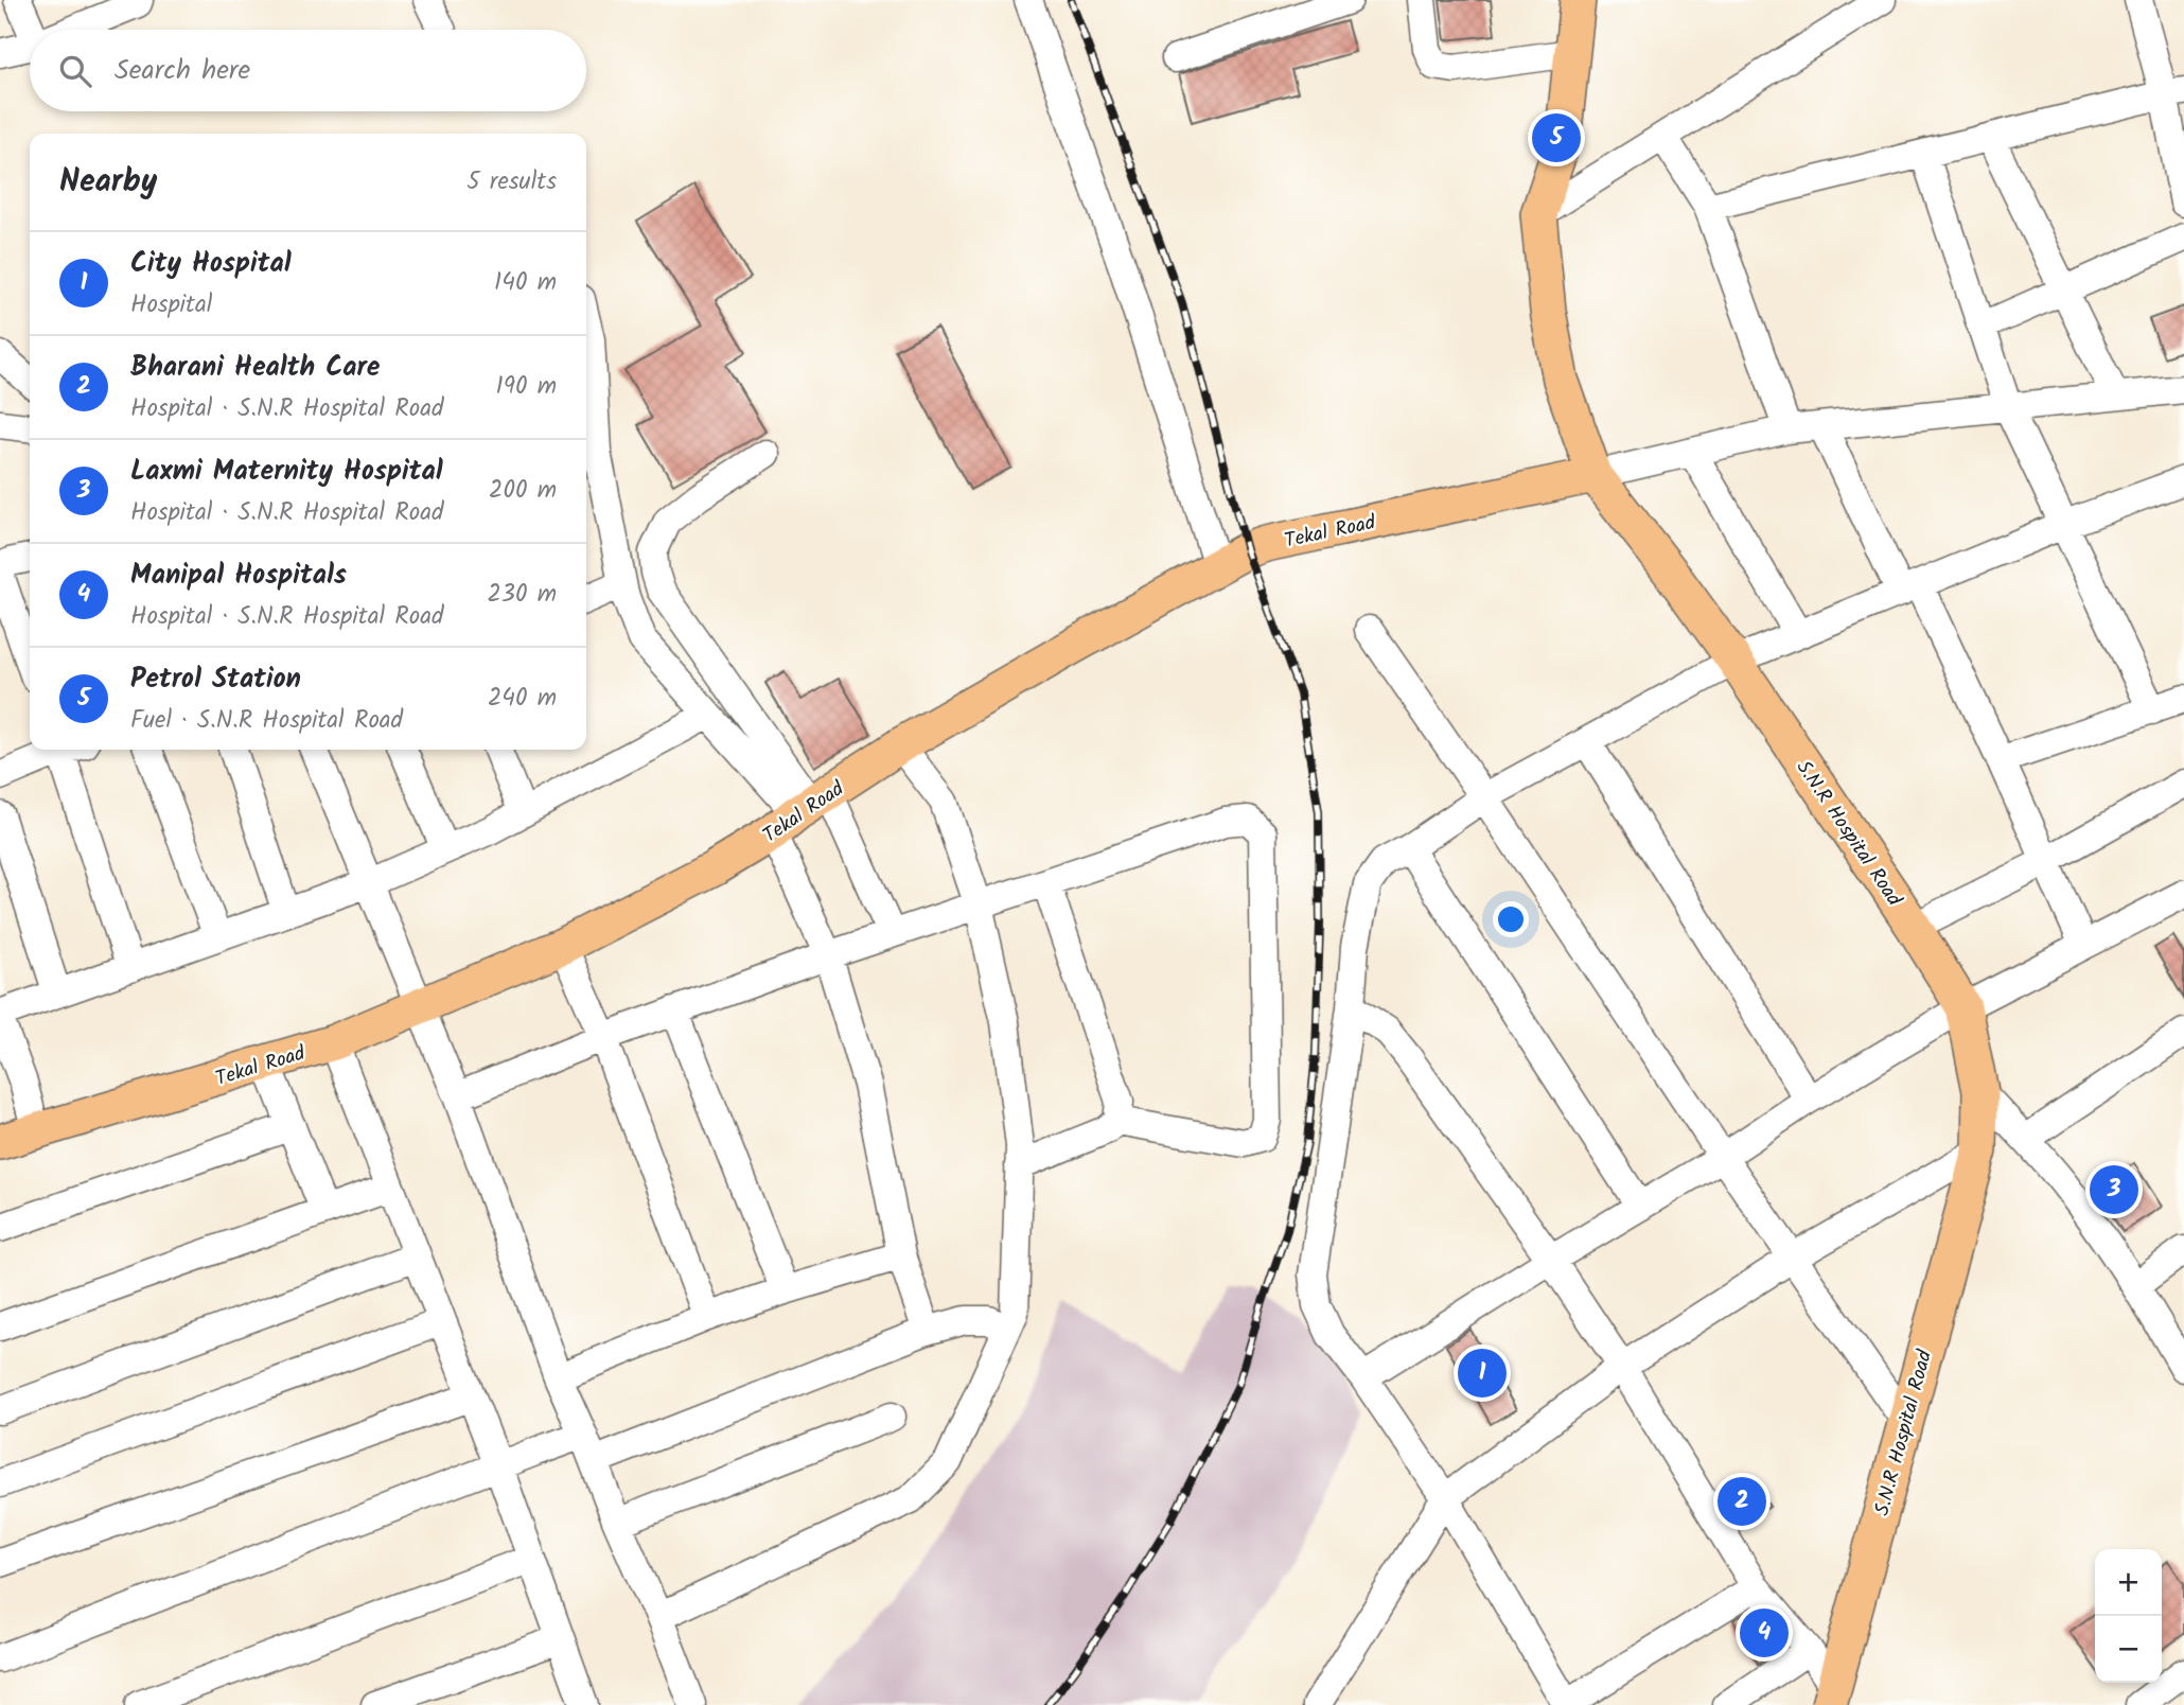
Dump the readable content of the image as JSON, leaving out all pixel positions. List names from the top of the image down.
{
  "streets": {
    "main road": ["Tekal Road", "S.N.R Hospital Road"]
  },
  "crossings": [
    ["Tekal Road", "S.N.R Hospital Road"]
  ],
  "page": {
    "search": "Search here",
    "pins": [
      "5",
      "3",
      "1",
      "2",
      "4"
    ],
    "heading": ["Nearby", "5 results"],
    "list": [
      {
        "mark": "1",
        "name": "City Hospital",
        "note": "Hospital",
        "value": "140 m"
      },
      {
        "mark": "2",
        "name": "Bharani Health Care",
        "note": "Hospital · S.N.R Hospital Road",
        "value": "190 m"
      },
      {
        "mark": "3",
        "name": "Laxmi Maternity Hospital",
        "note": "Hospital · S.N.R Hospital Road",
        "value": "200 m"
      },
      {
        "mark": "4",
        "name": "Manipal Hospitals",
        "note": "Hospital · S.N.R Hospital Road",
        "value": "230 m"
      },
      {
        "mark": "5",
        "name": "Petrol Station",
        "note": "Fuel · S.N.R Hospital Road",
        "value": "240 m"
      }
    ],
    "map_buttons": ["+", "−"]
  }
}
